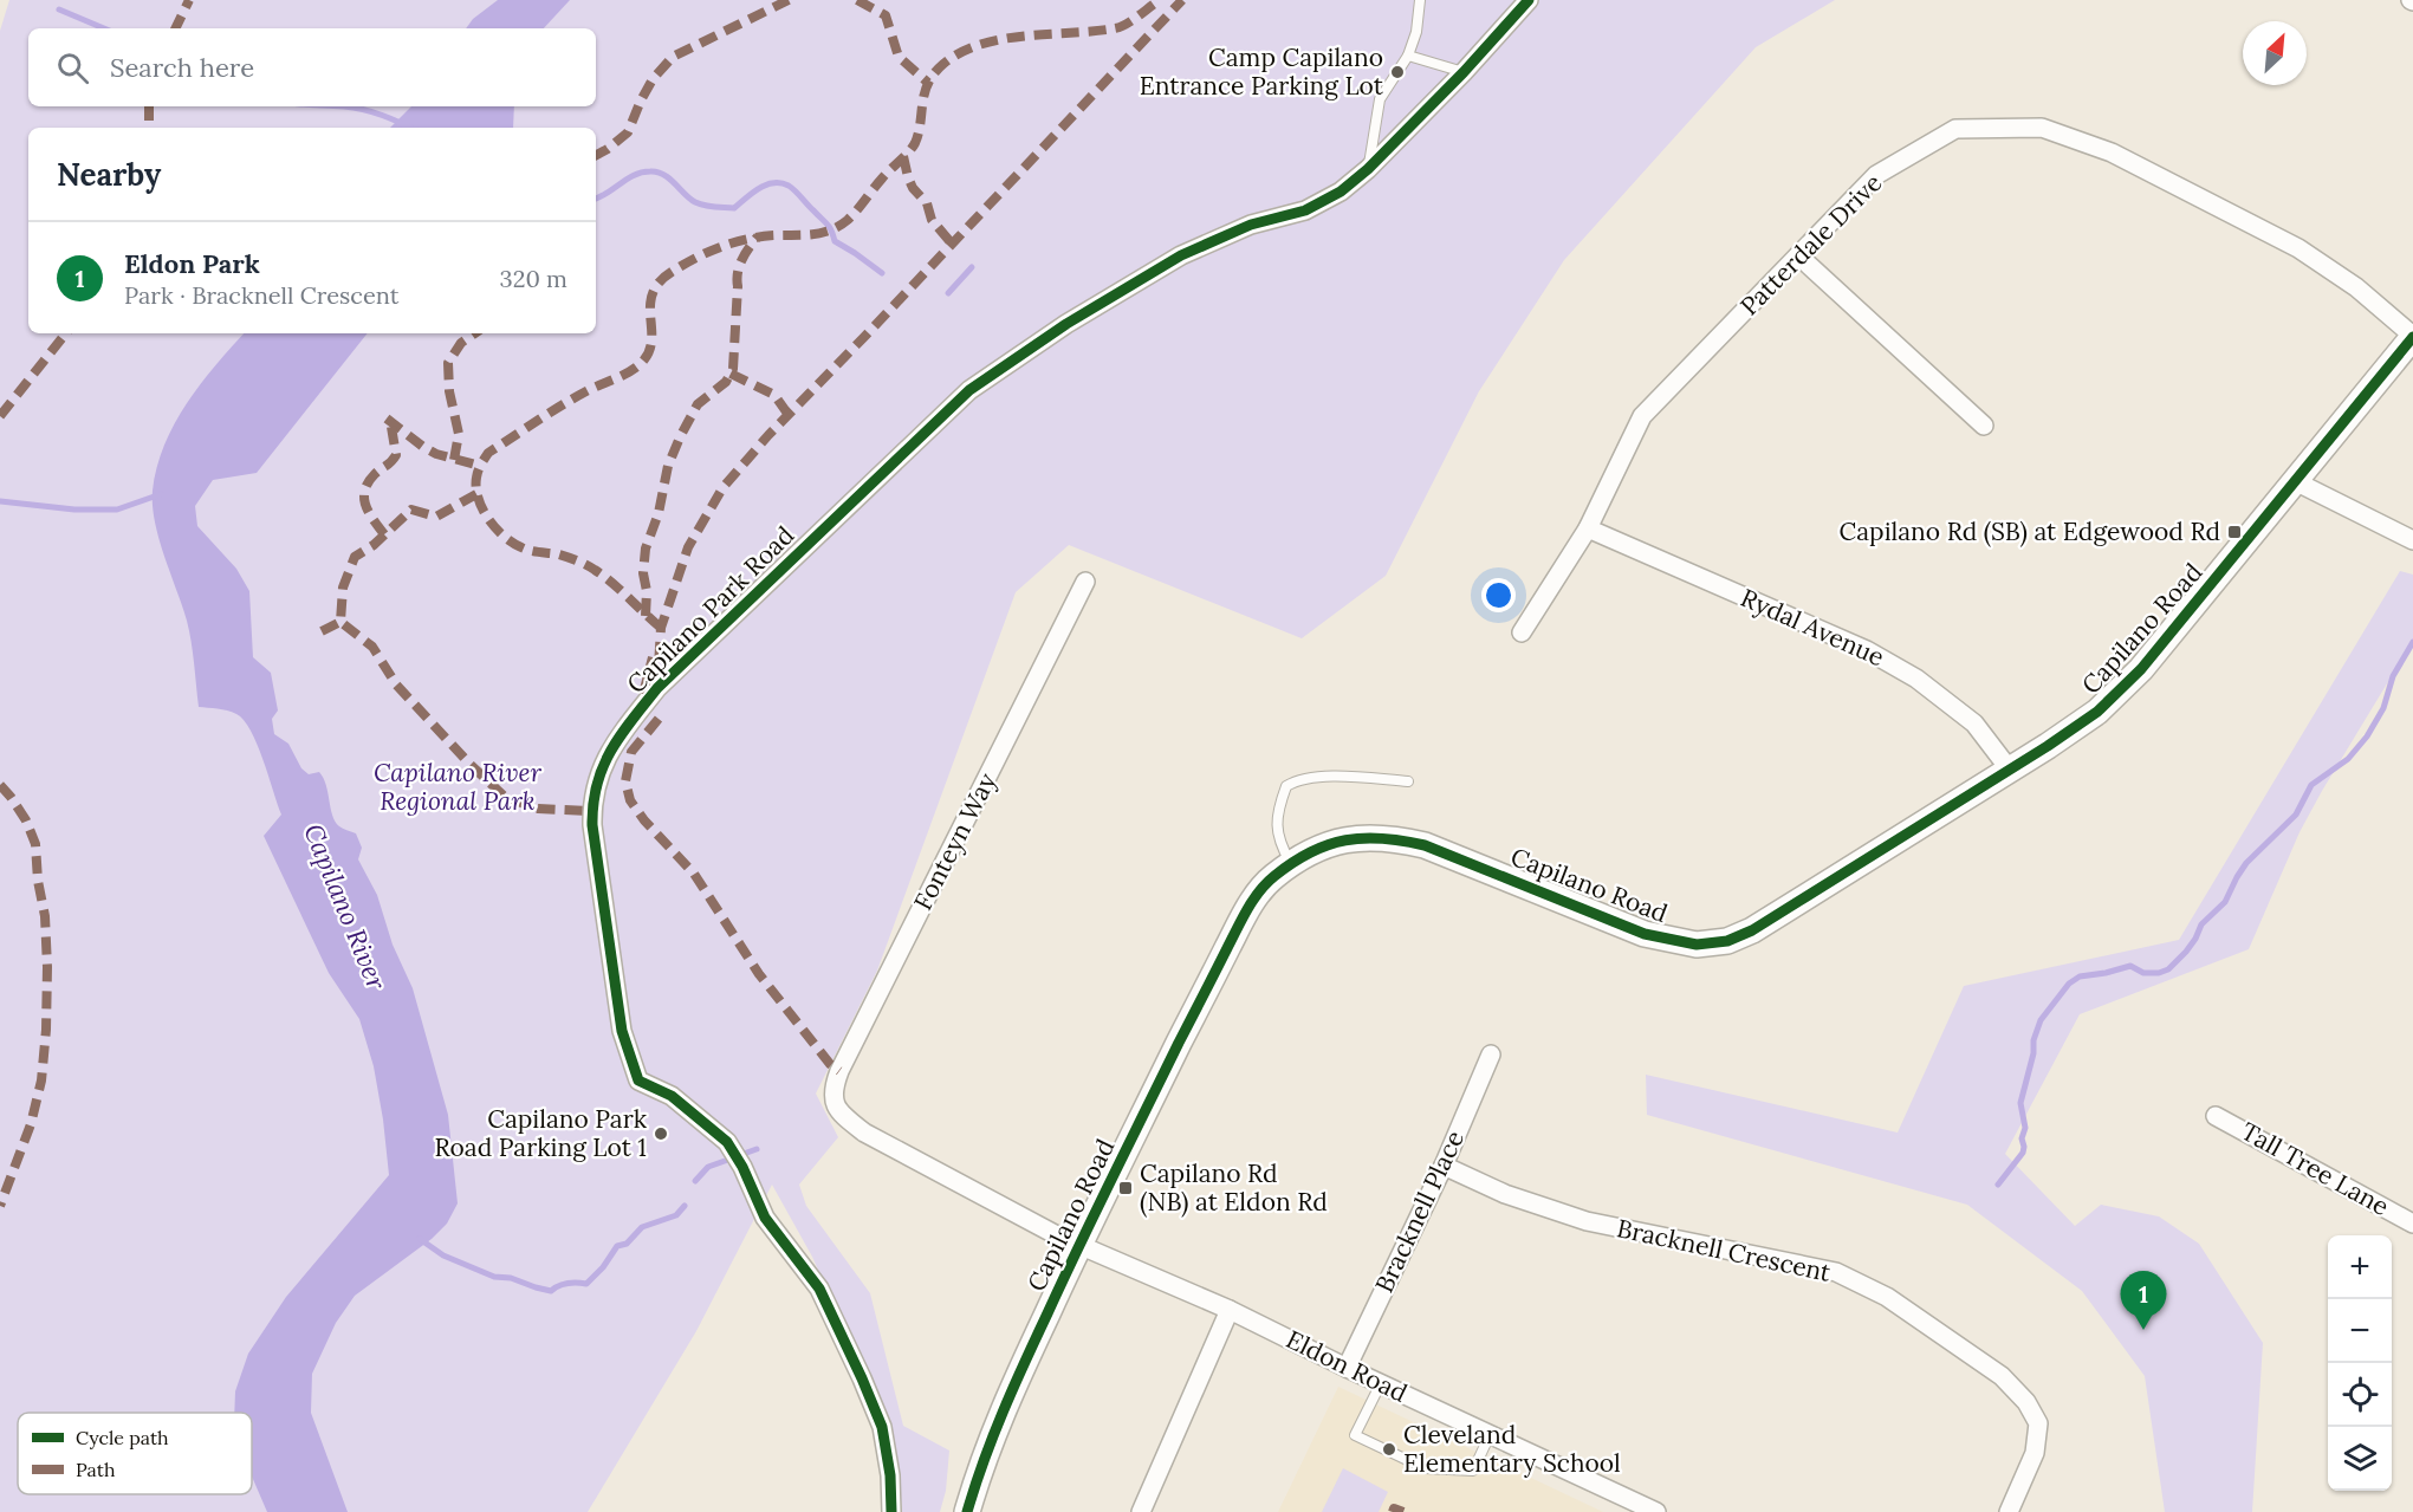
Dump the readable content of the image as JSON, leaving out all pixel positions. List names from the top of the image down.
{
  "streets": {
    "main road": ["Capilano Road"],
    "street": [
      "Patterdale Drive",
      "Capilano Park Road",
      "Rydal Avenue",
      "Fonteyn Way",
      "Tall Tree Lane",
      "Bracknell Place",
      "Bracknell Crescent",
      "Eldon Road"
    ]
  },
  "crossings": [
    ["Patterdale Drive", "Rydal Avenue"],
    ["Patterdale Drive", "Capilano Road"],
    ["Rydal Avenue", "Capilano Road"],
    ["Capilano Road", "Eldon Road"],
    ["Fonteyn Way", "Eldon Road"],
    ["Bracknell Place", "Bracknell Crescent"],
    ["Bracknell Place", "Eldon Road"]
  ],
  "water": ["Capilano River"],
  "parks": ["Capilano River Regional Park"],
  "places": {
    "other": ["Camp Capilano Entrance Parking Lot", "Capilano Park Road Parking Lot 1", "Cleveland Elementary School"],
    "transit": ["Capilano Rd (SB) at Edgewood Rd", "Capilano Rd (NB) at Eldon Rd"]
  },
  "legend": ["Cycle path", "Path"],
  "north": "top right",
  "page": {
    "search": "Search here",
    "heading": "Nearby",
    "list": [
      {
        "mark": "1",
        "name": "Eldon Park",
        "note": "Park · Bracknell Crescent",
        "value": "320 m"
      }
    ],
    "map_buttons": ["+", "−"],
    "pins": "1"
  }
}
